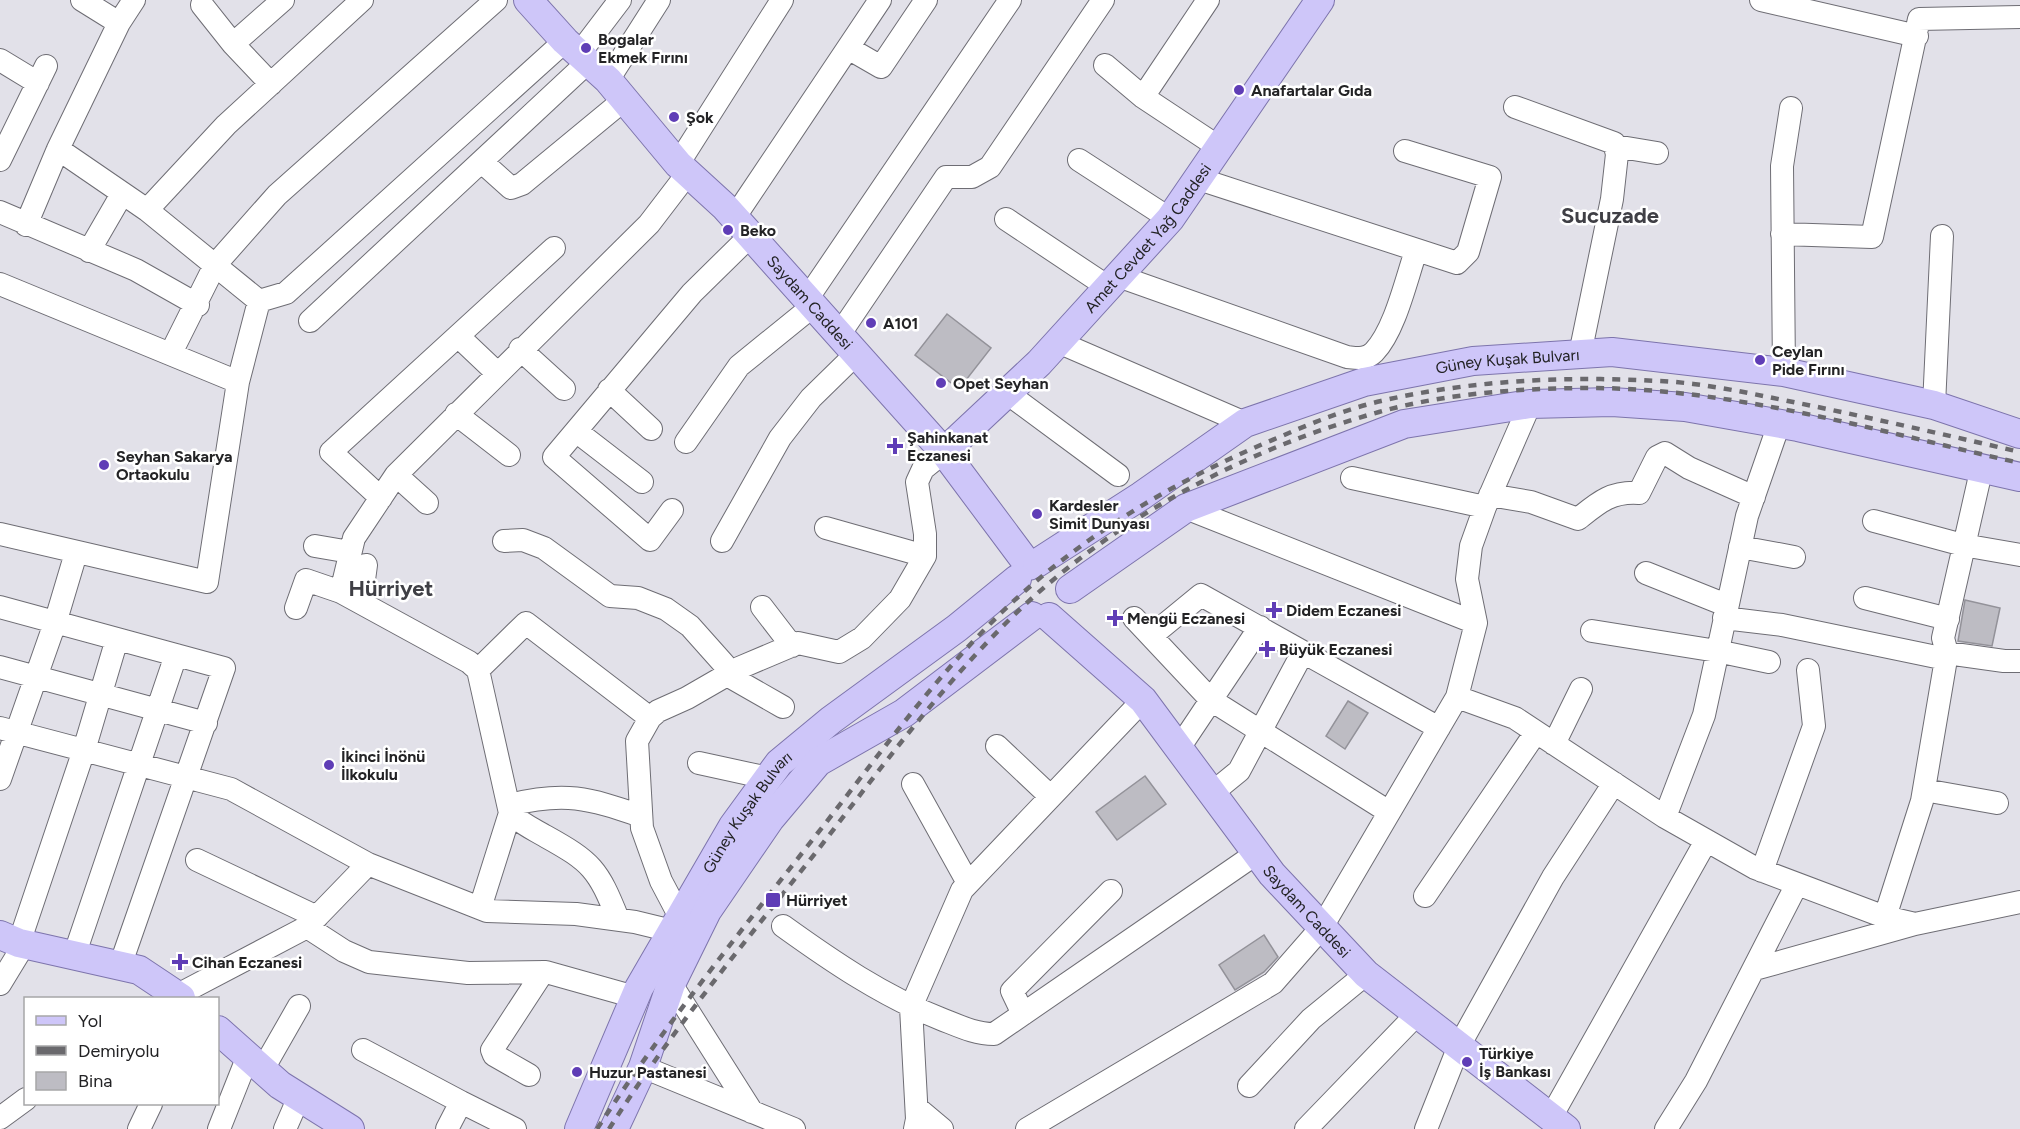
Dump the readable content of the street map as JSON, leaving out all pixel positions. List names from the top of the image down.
{
  "streets": {
    "main road": ["Amet Cevdet Yağ Caddesi", "Saydam Caddesi", "Güney Kuşak Bulvarı"]
  },
  "crossings": [
    ["Amet Cevdet Yağ Caddesi", "Saydam Caddesi"],
    ["Saydam Caddesi", "Güney Kuşak Bulvarı"]
  ],
  "districts": ["Sucuzade", "Hürriyet"],
  "places": {
    "other": [
      "Bogalar Ekmek Fırını",
      "Anafartalar Gıda",
      "Şok",
      "Beko",
      "A101",
      "Ceylan Pide Fırını",
      "Opet Seyhan",
      "Seyhan Sakarya Ortaokulu",
      "Kardesler Simit Dunyası",
      "İkinci İnönü İlkokulu",
      "Türkiye İş Bankası",
      "Huzur Pastanesi"
    ],
    "health": [
      "Şahinkanat Eczanesi",
      "Didem Eczanesi",
      "Mengü Eczanesi",
      "Büyük Eczanesi",
      "Cihan Eczanesi"
    ],
    "transit": ["Hürriyet"]
  },
  "legend": ["Yol", "Demiryolu", "Bina"]
}
